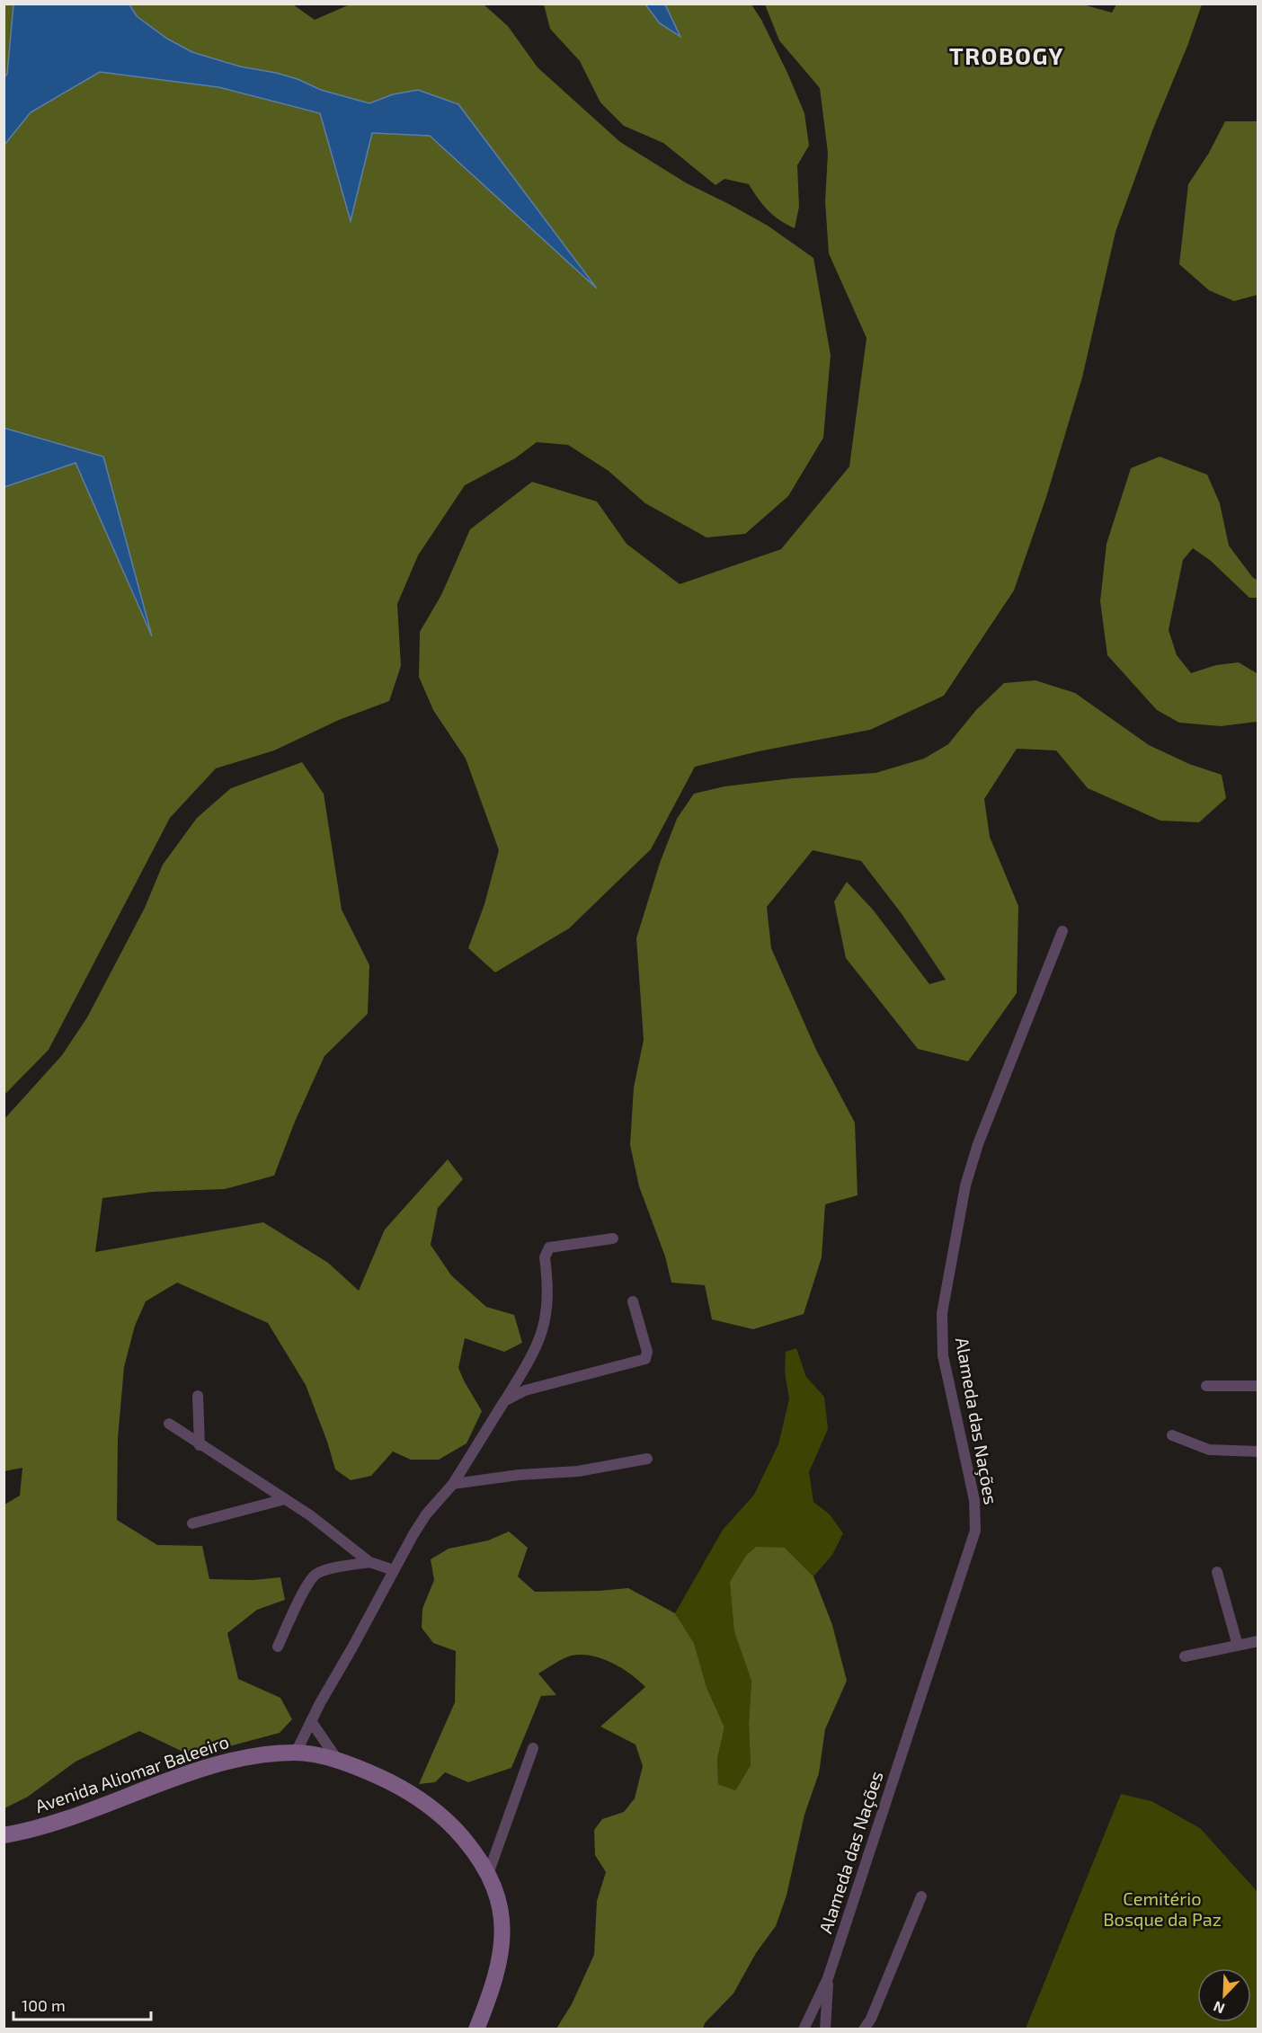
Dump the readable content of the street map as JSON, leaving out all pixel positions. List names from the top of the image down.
{
  "streets": {
    "main road": ["Avenida Aliomar Baleeiro"],
    "street": ["Alameda das Nações"]
  },
  "districts": ["TROBOGY"],
  "parks": ["Cemitério Bosque da Paz"],
  "scale_bar": "100 m",
  "north": "bottom left"
}
